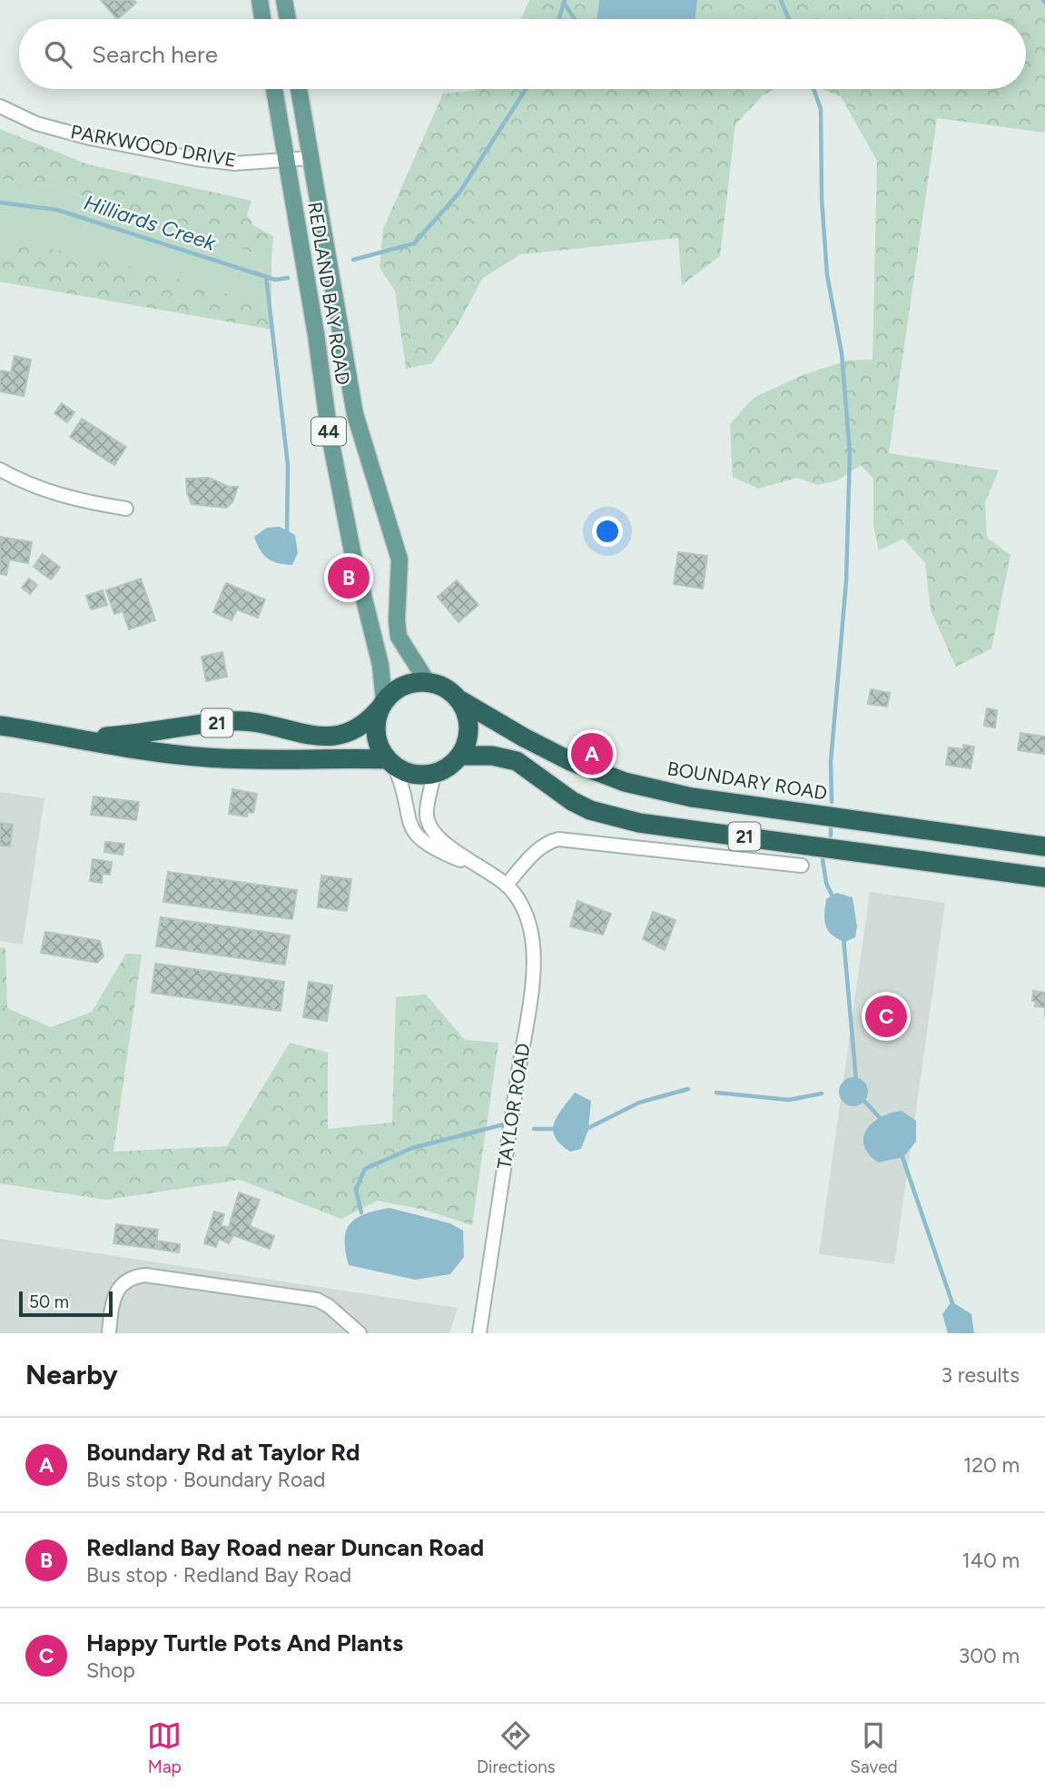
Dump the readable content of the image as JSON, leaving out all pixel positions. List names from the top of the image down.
{
  "streets": {
    "highway": ["21", "BOUNDARY ROAD"],
    "main road": ["REDLAND BAY ROAD", "44"],
    "street": ["PARKWOOD DRIVE", "TAYLOR ROAD"]
  },
  "crossings": [
    ["PARKWOOD DRIVE", "REDLAND BAY ROAD"],
    ["REDLAND BAY ROAD", "21"],
    ["REDLAND BAY ROAD", "BOUNDARY ROAD"],
    ["REDLAND BAY ROAD", "TAYLOR ROAD"],
    ["21", "BOUNDARY ROAD"],
    ["21", "TAYLOR ROAD"],
    ["BOUNDARY ROAD", "TAYLOR ROAD"]
  ],
  "water": ["Hilliards Creek"],
  "scale_bar": "50 m",
  "page": {
    "search": "Search here",
    "pins": ["B", "A", "C"],
    "scale": "50 m",
    "heading": ["Nearby", "3 results"],
    "list": [
      {
        "mark": "A",
        "name": "Boundary Rd at Taylor Rd",
        "note": "Bus stop · Boundary Road",
        "value": "120 m"
      },
      {
        "mark": "B",
        "name": "Redland Bay Road near Duncan Road",
        "note": "Bus stop · Redland Bay Road",
        "value": "140 m"
      },
      {
        "mark": "C",
        "name": "Happy Turtle Pots And Plants",
        "note": "Shop",
        "value": "300 m"
      }
    ],
    "nav": ["Map", "Directions", "Saved"]
  }
}
